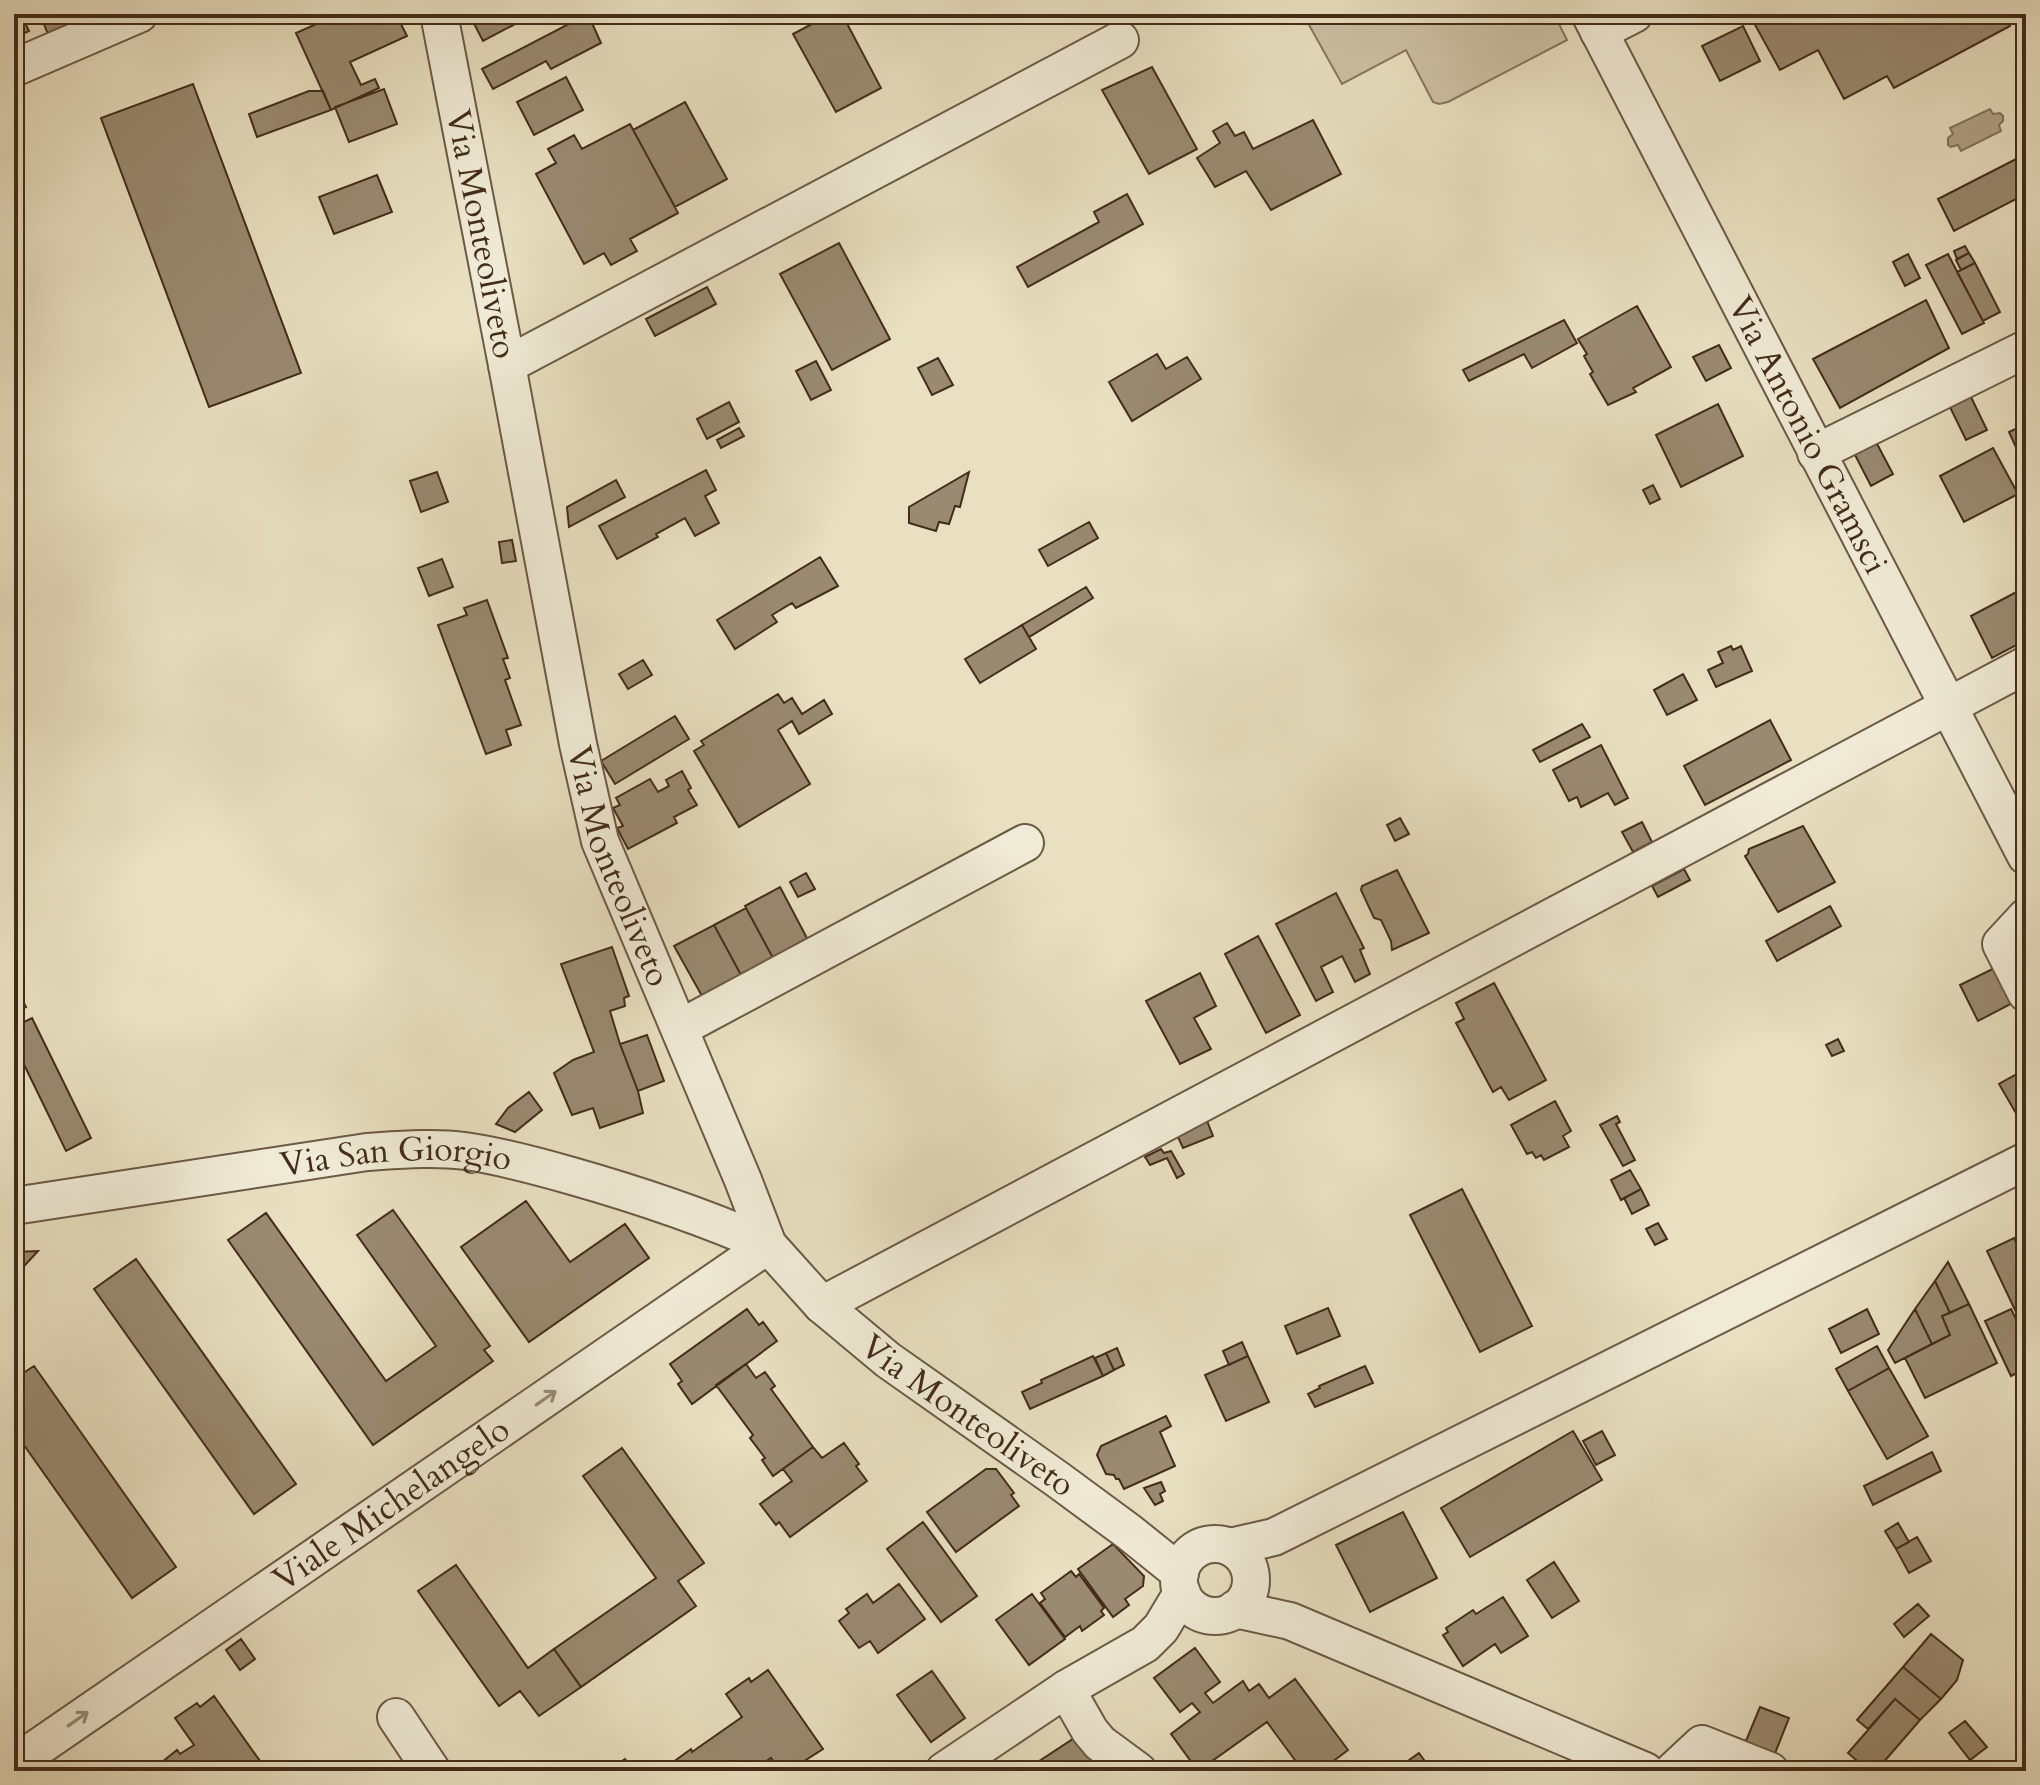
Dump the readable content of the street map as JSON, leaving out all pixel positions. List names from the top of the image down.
{
  "streets": {
    "street": [
      "Via Monteoliveto",
      "Via Antonio Gramsci",
      "Via San Giorgio",
      "Viale Michelangelo"
    ]
  },
  "crossings": [
    ["Via Monteoliveto", "Via San Giorgio"],
    ["Via Monteoliveto", "Viale Michelangelo"],
    ["Via San Giorgio", "Viale Michelangelo"]
  ],
  "one_way": ["Viale Michelangelo"]
}
